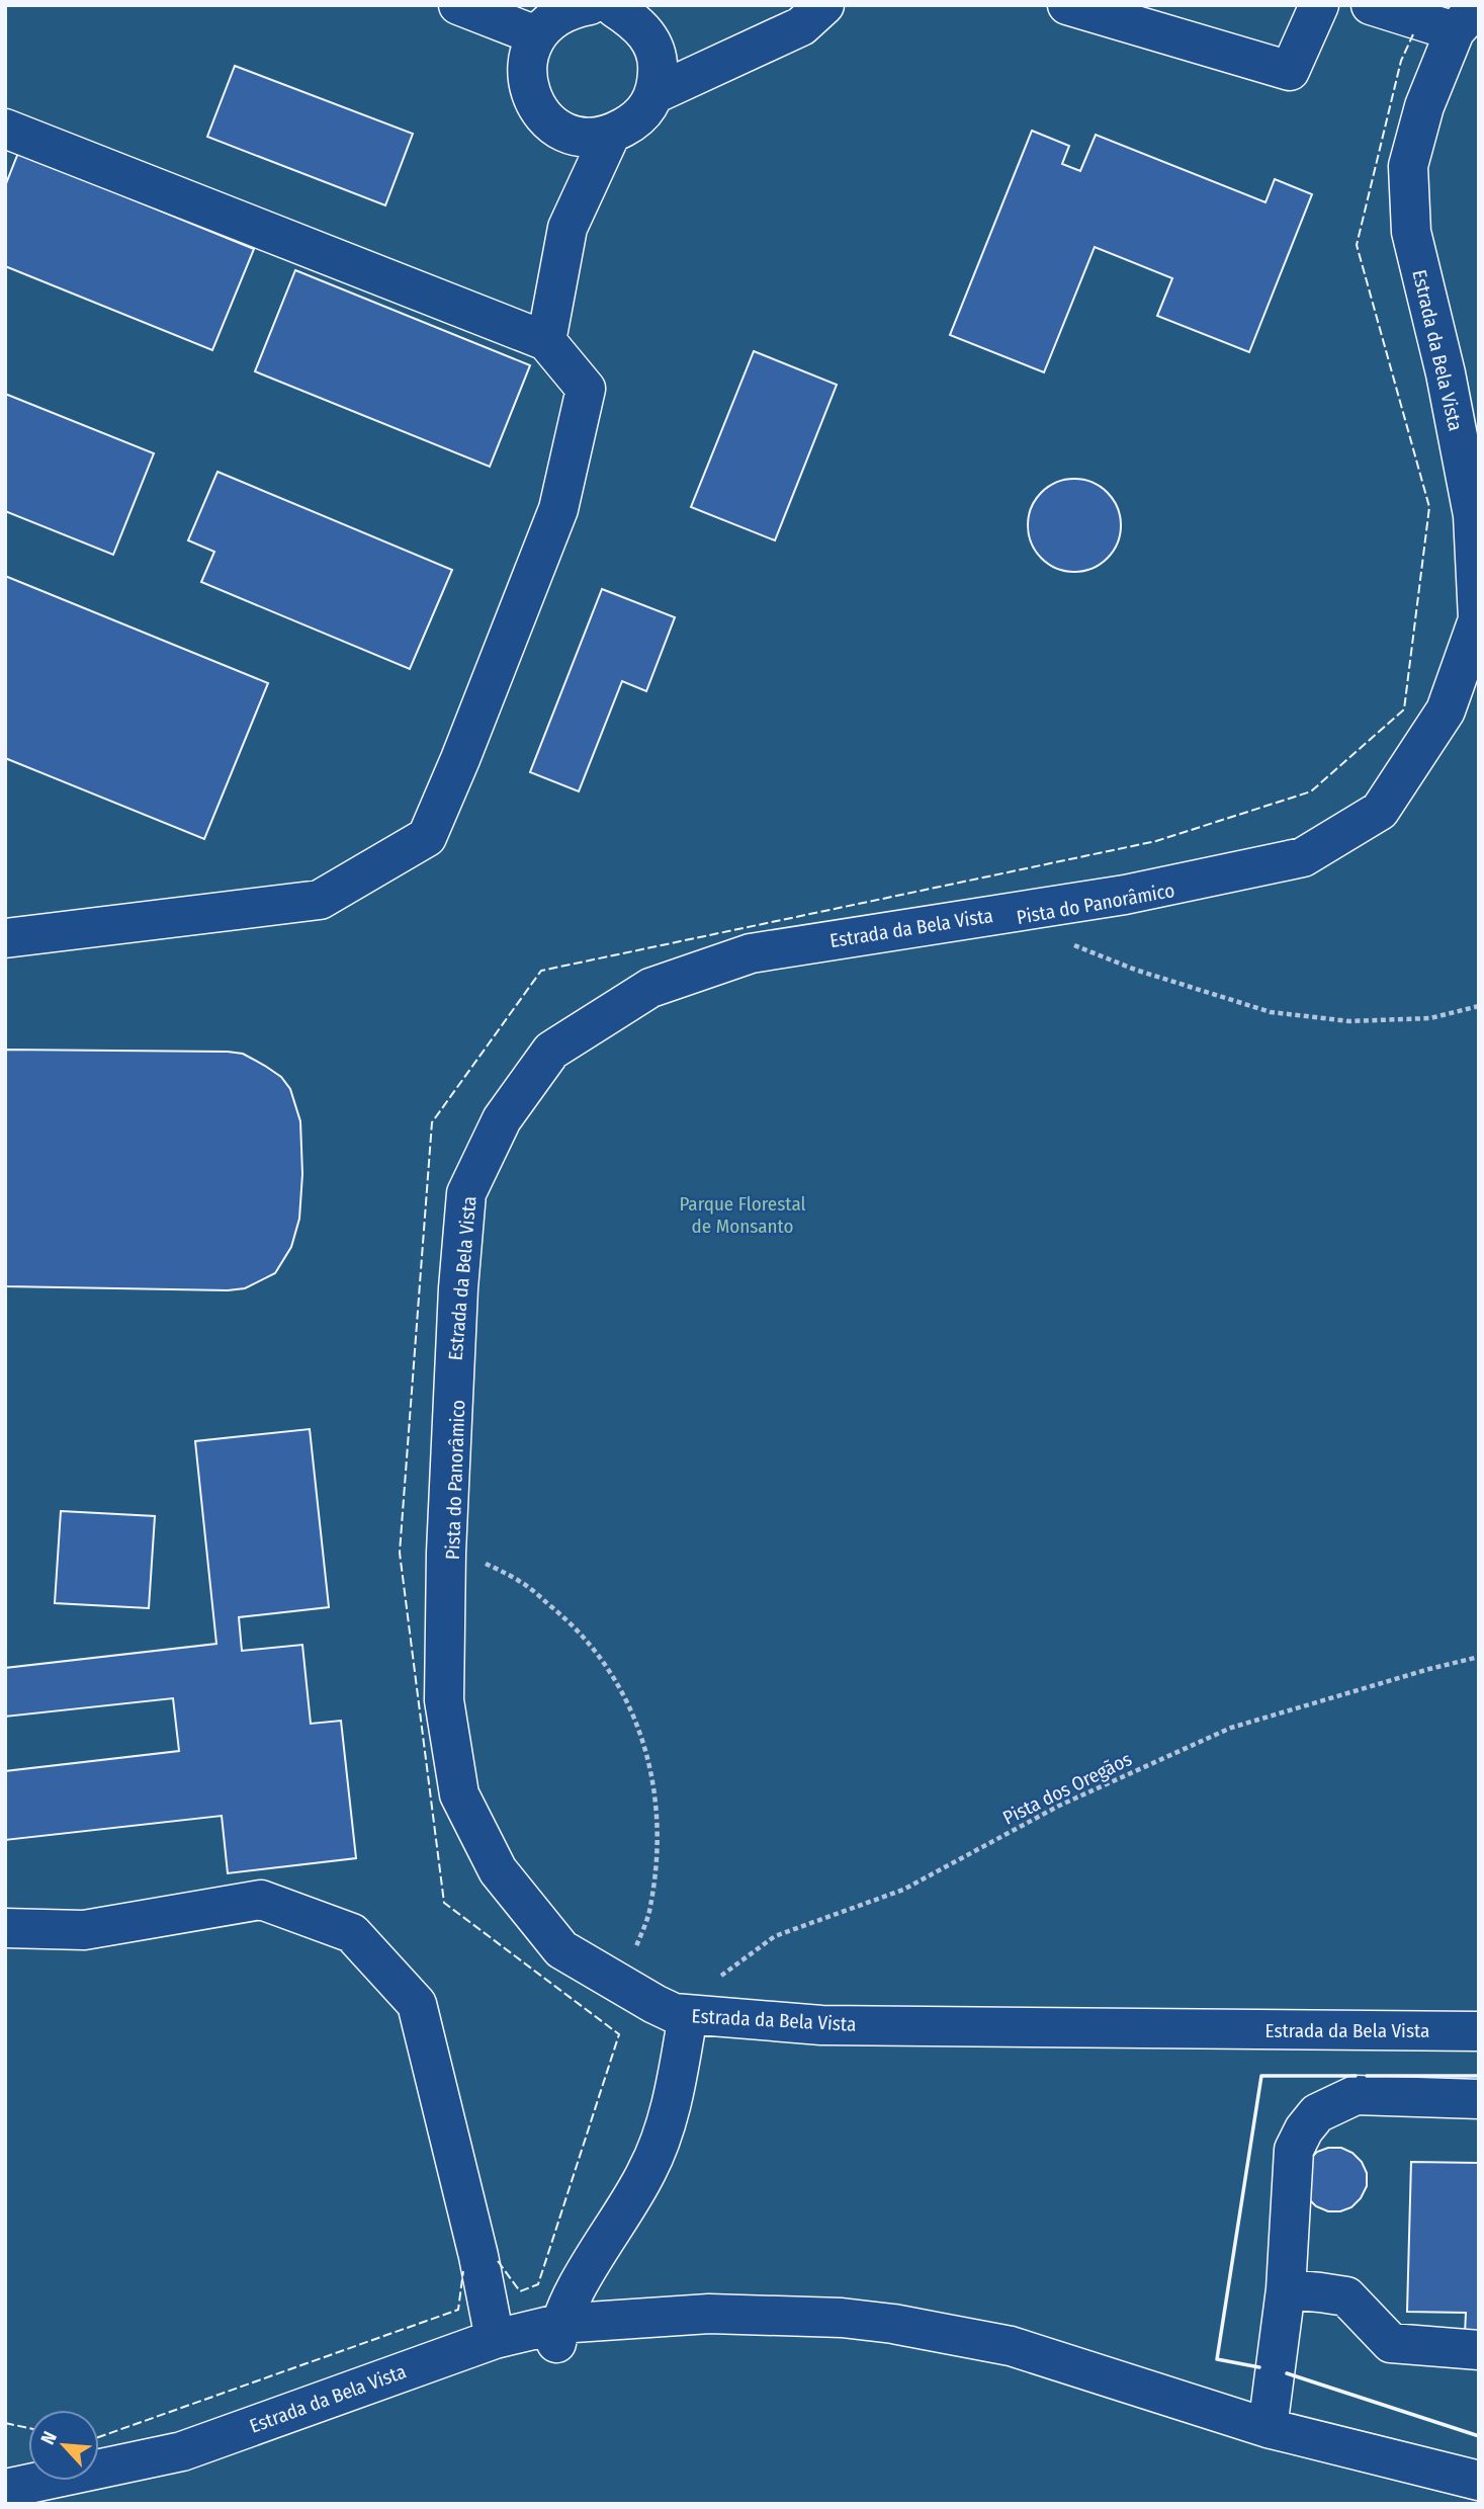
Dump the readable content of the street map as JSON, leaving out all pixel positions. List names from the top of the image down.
{
  "streets": {
    "street": ["Estrada da Bela Vista"],
    "path": ["Pista dos Oregãos"]
  },
  "parks": ["Parque Florestal de Monsanto"],
  "north": "top left"
}
